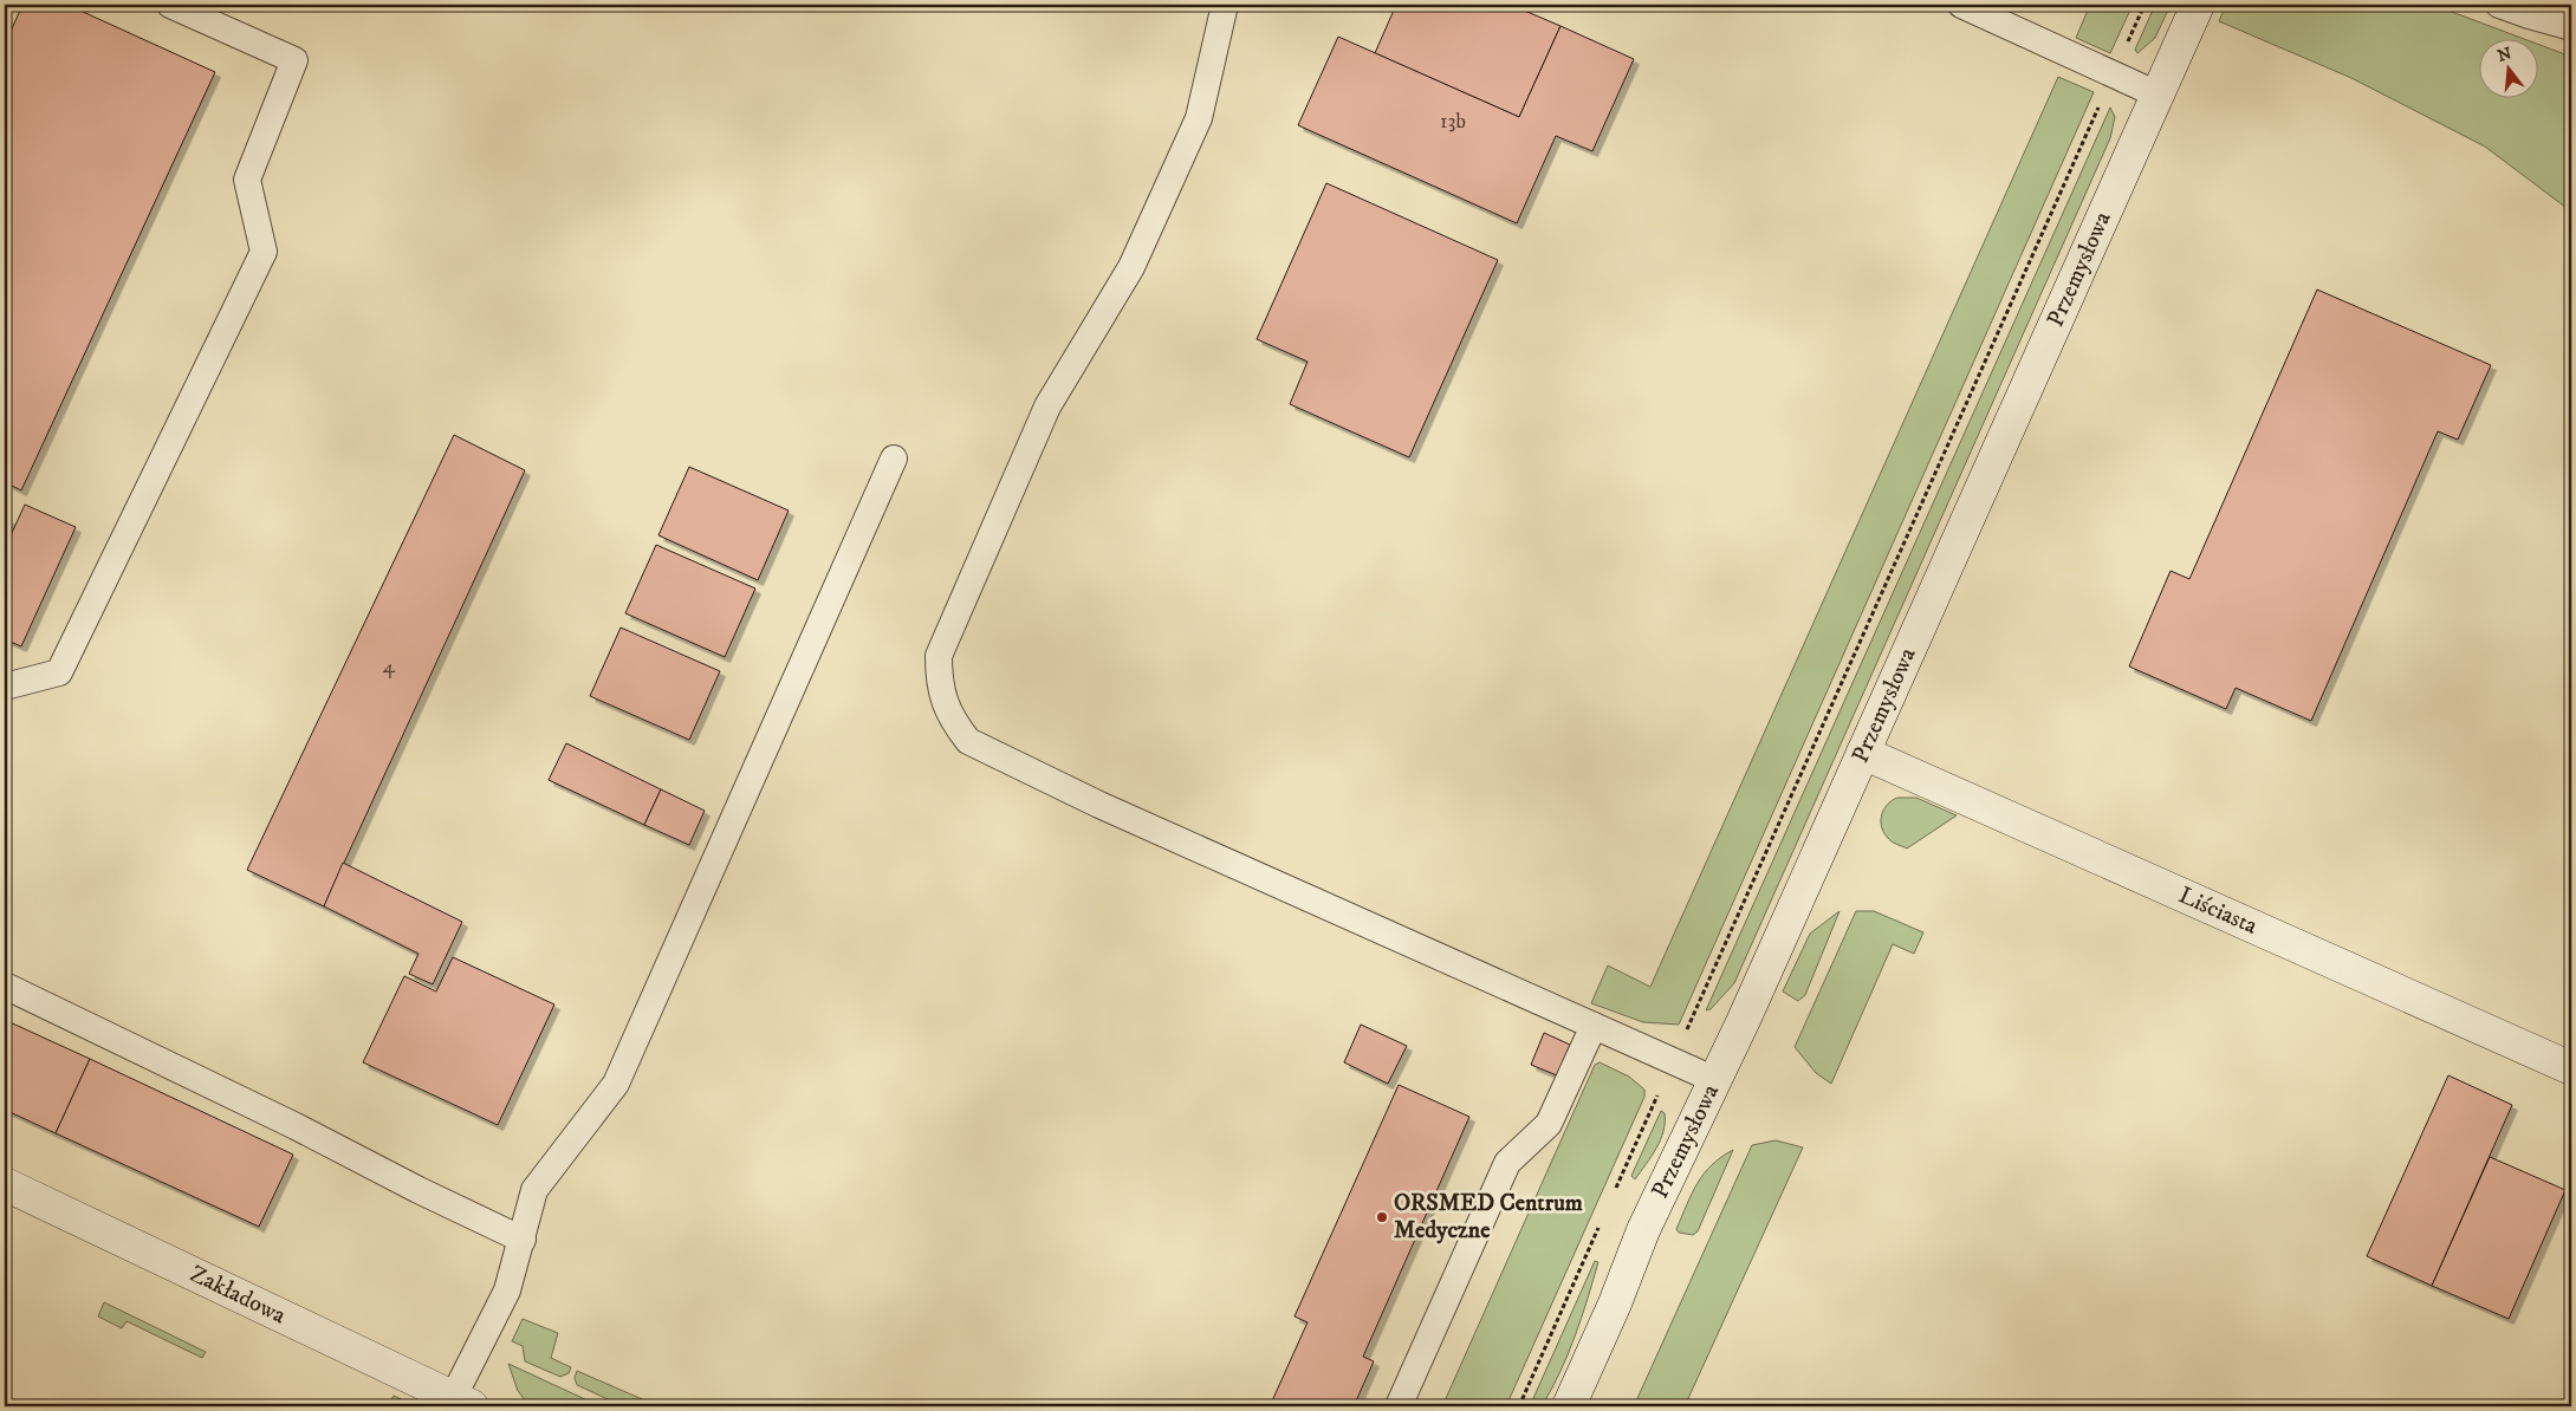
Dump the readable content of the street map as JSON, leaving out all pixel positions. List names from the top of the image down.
{
  "streets": {
    "street": ["Przemysłowa", "Liściasta", "Zakładowa"]
  },
  "crossings": [
    ["Przemysłowa", "Liściasta"]
  ],
  "places": ["ORSMED Centrum Medyczne"],
  "house_numbers": ["13b", "4"],
  "north": "top"
}
